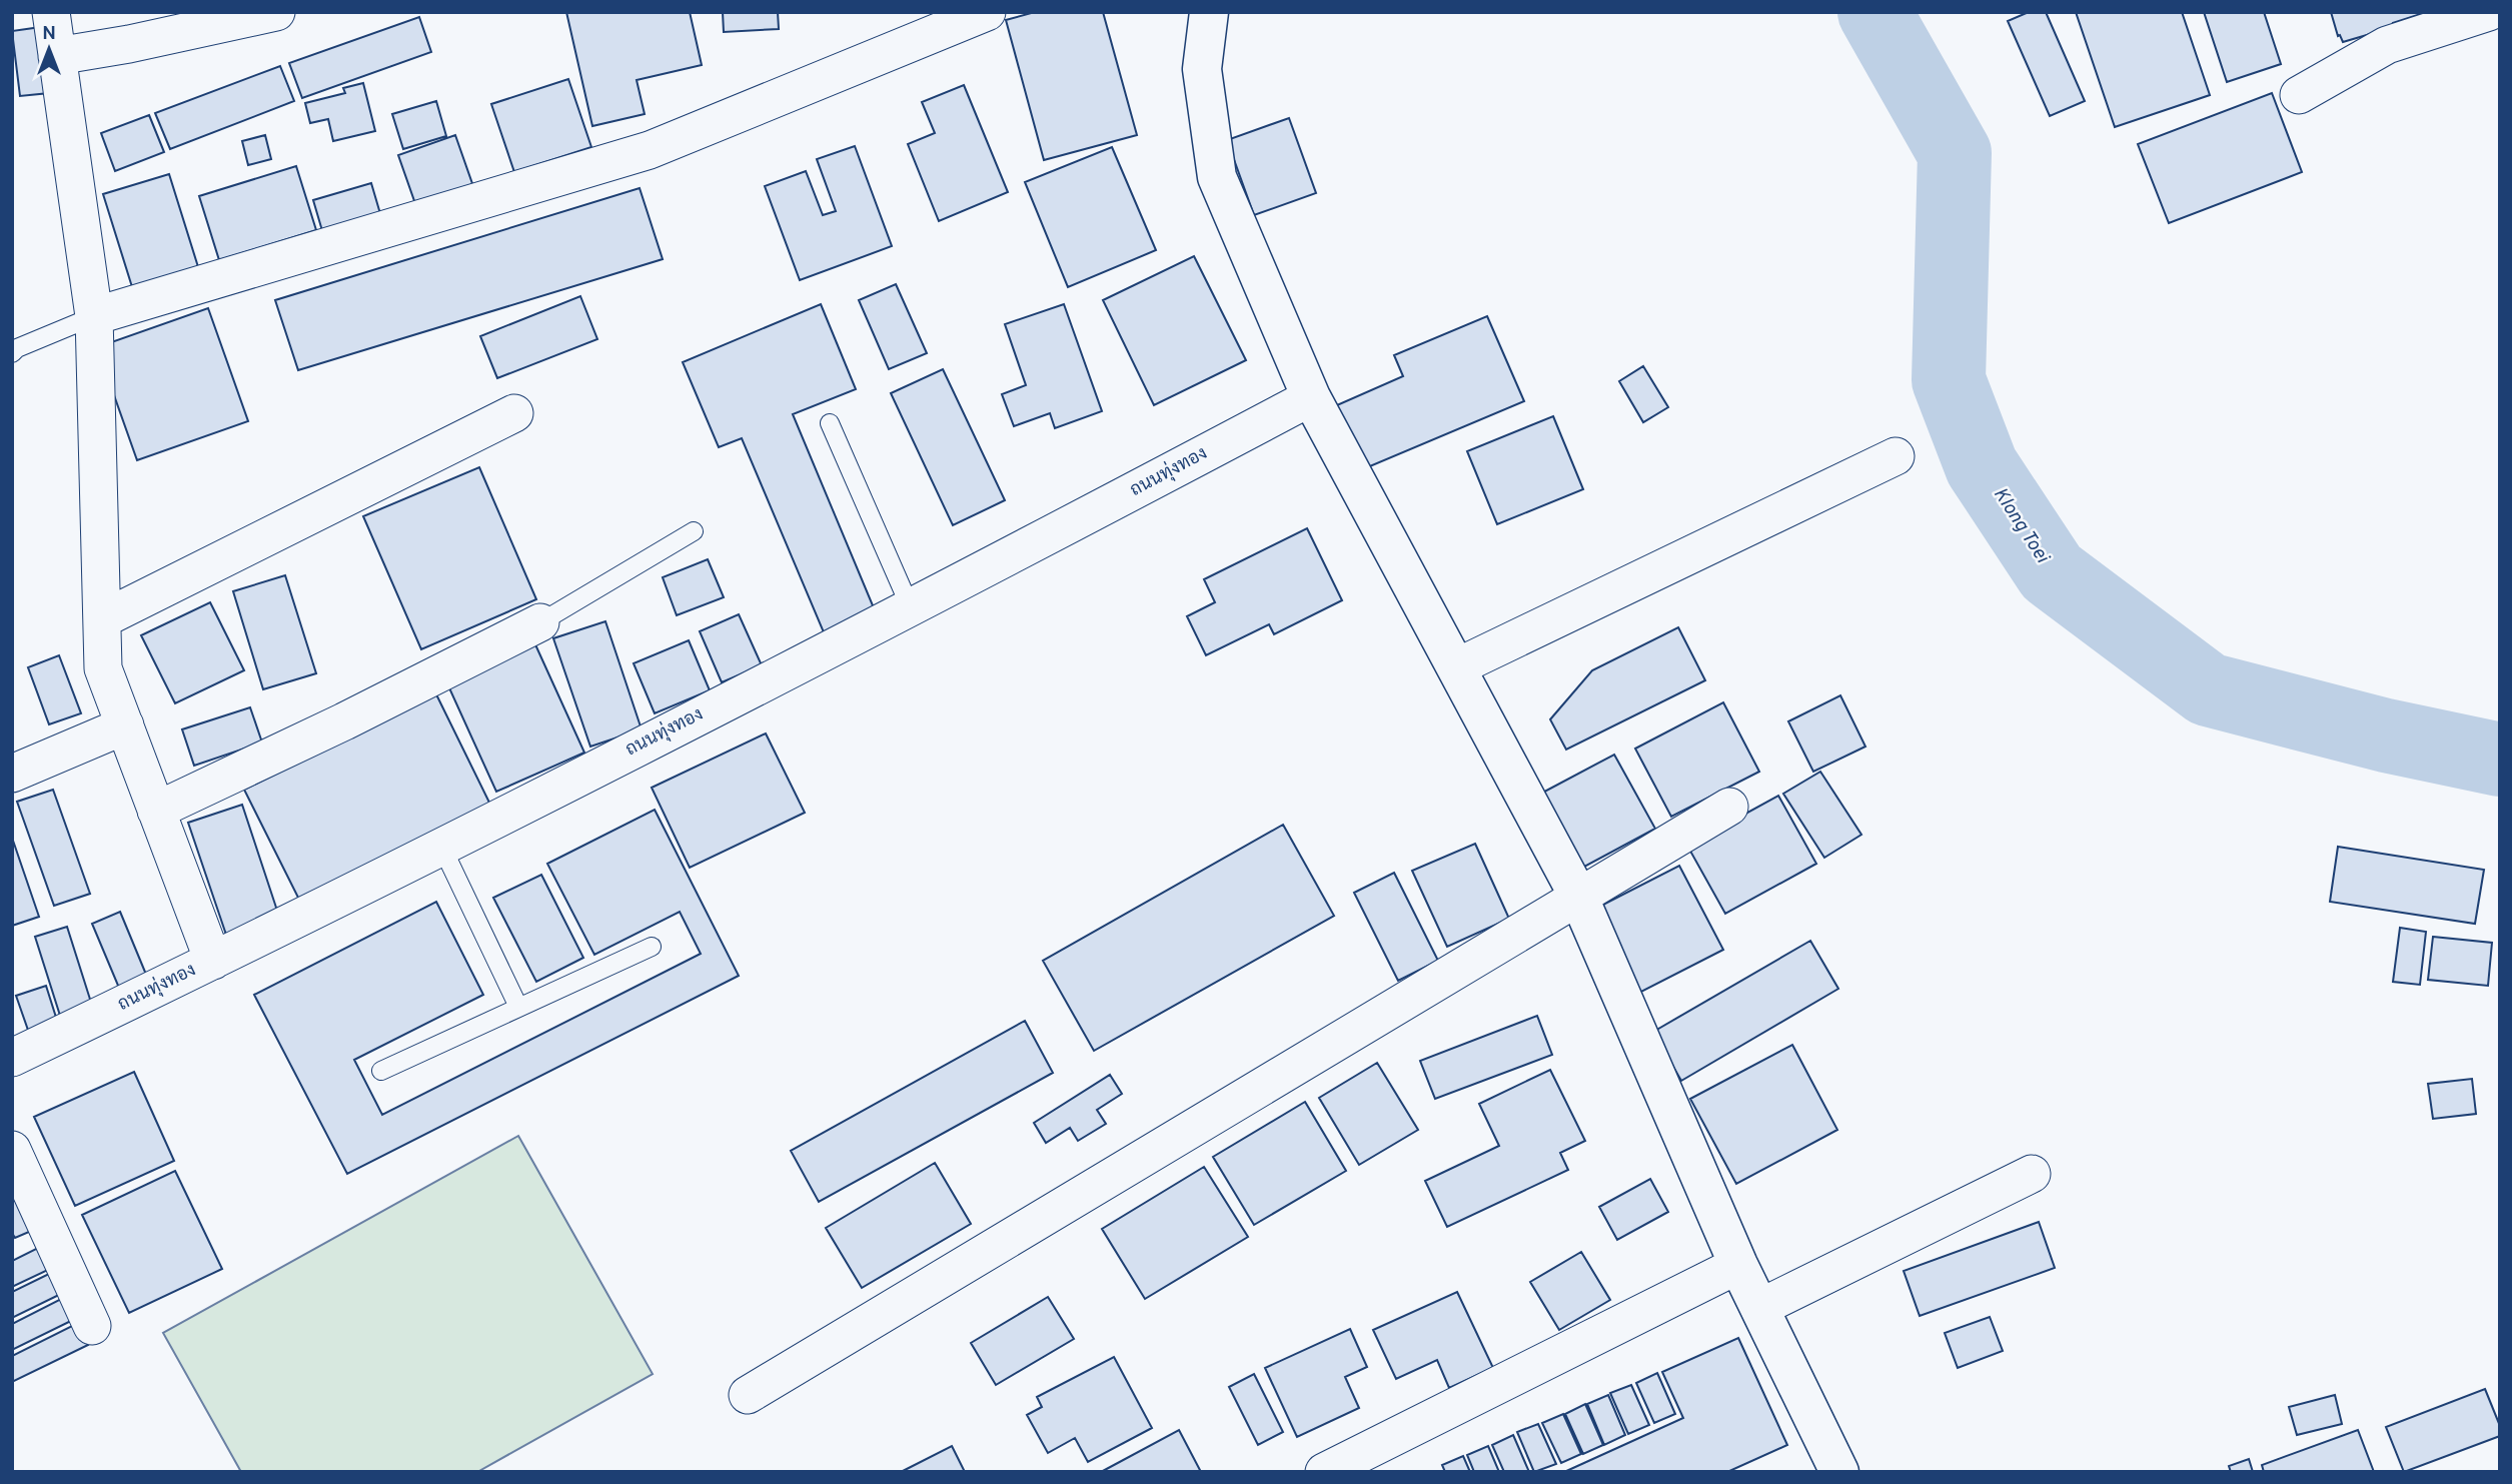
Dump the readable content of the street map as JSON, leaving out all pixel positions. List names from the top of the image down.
{
  "streets": {
    "street": ["ถนนทุ่งทอง"]
  },
  "water": ["Klong Toei"],
  "north": "top"
}
